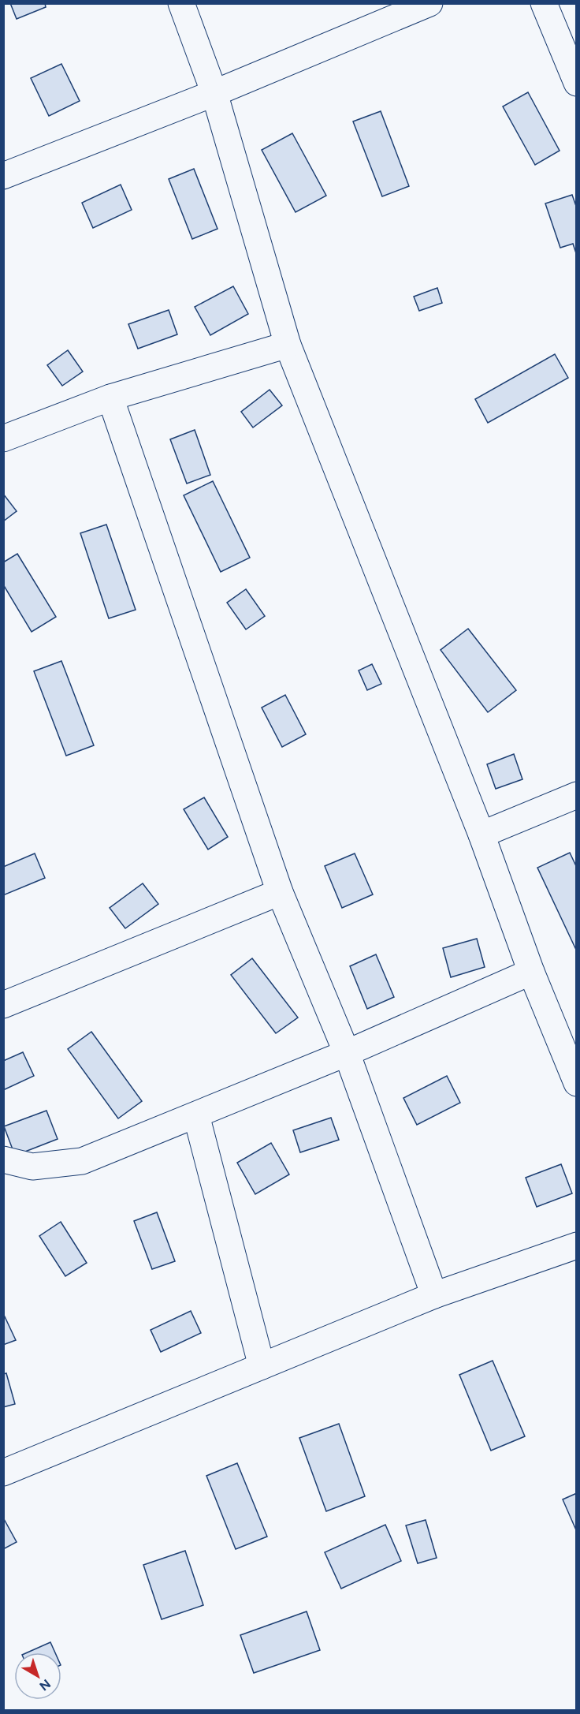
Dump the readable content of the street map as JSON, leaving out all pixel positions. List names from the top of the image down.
{
  "north": "bottom right"
}
